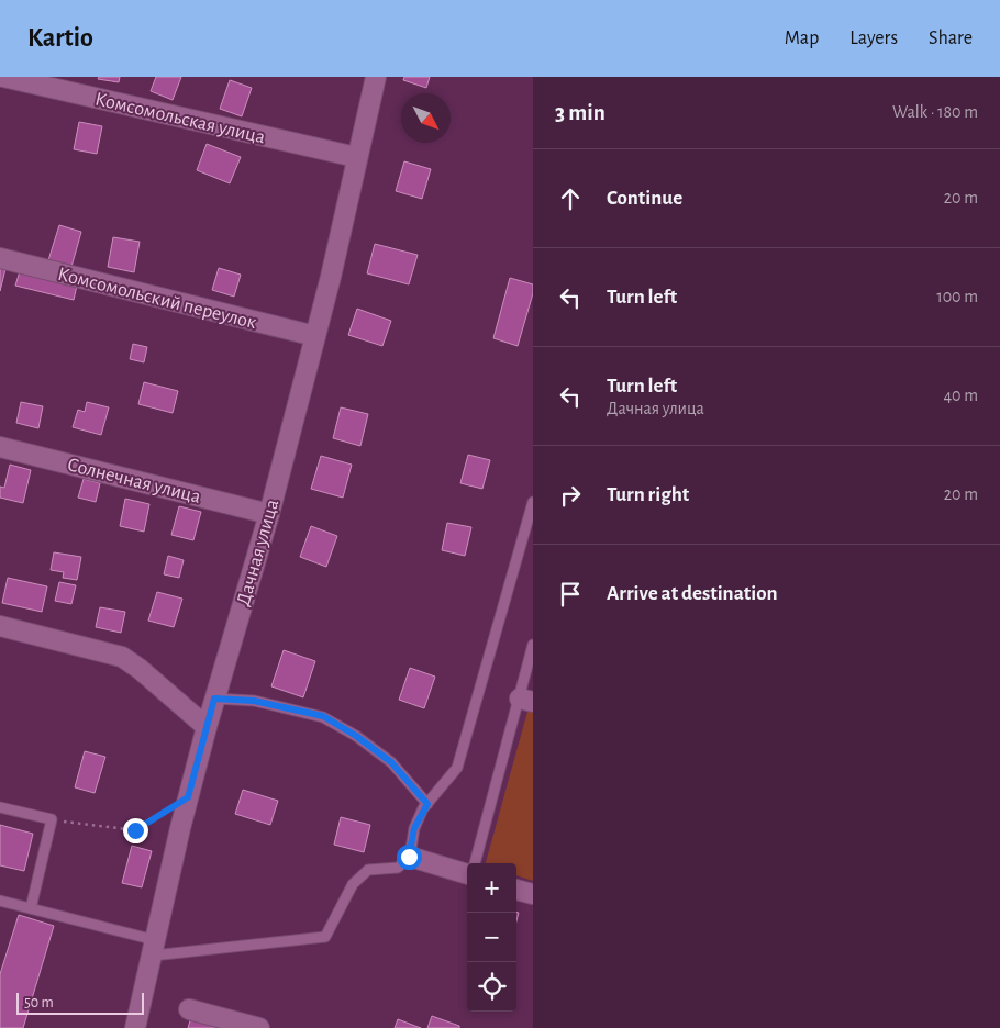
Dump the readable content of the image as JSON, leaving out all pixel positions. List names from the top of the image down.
{
  "streets": {
    "street": [
      "Комсомольская улица",
      "Комсомольский переулок",
      "Солнечная улица",
      "Дачная улица"
    ]
  },
  "crossings": [
    ["Комсомольская улица", "Дачная улица"],
    ["Комсомольский переулок", "Дачная улица"],
    ["Солнечная улица", "Дачная улица"]
  ],
  "scale_bar": "50 m",
  "north": "bottom right",
  "page": {
    "header": "Kartio",
    "nav": ["Map", "Layers", "Share"],
    "heading": ["3 min", "Walk · 180 m"],
    "list": [
      ["Continue", "20 m"],
      ["Turn left", "100 m"],
      ["Turn left", "Дачная улица", "40 m"],
      ["Turn right", "20 m"],
      "Arrive at destination"
    ],
    "map_buttons": ["+", "−"],
    "scale": "50 m"
  }
}
